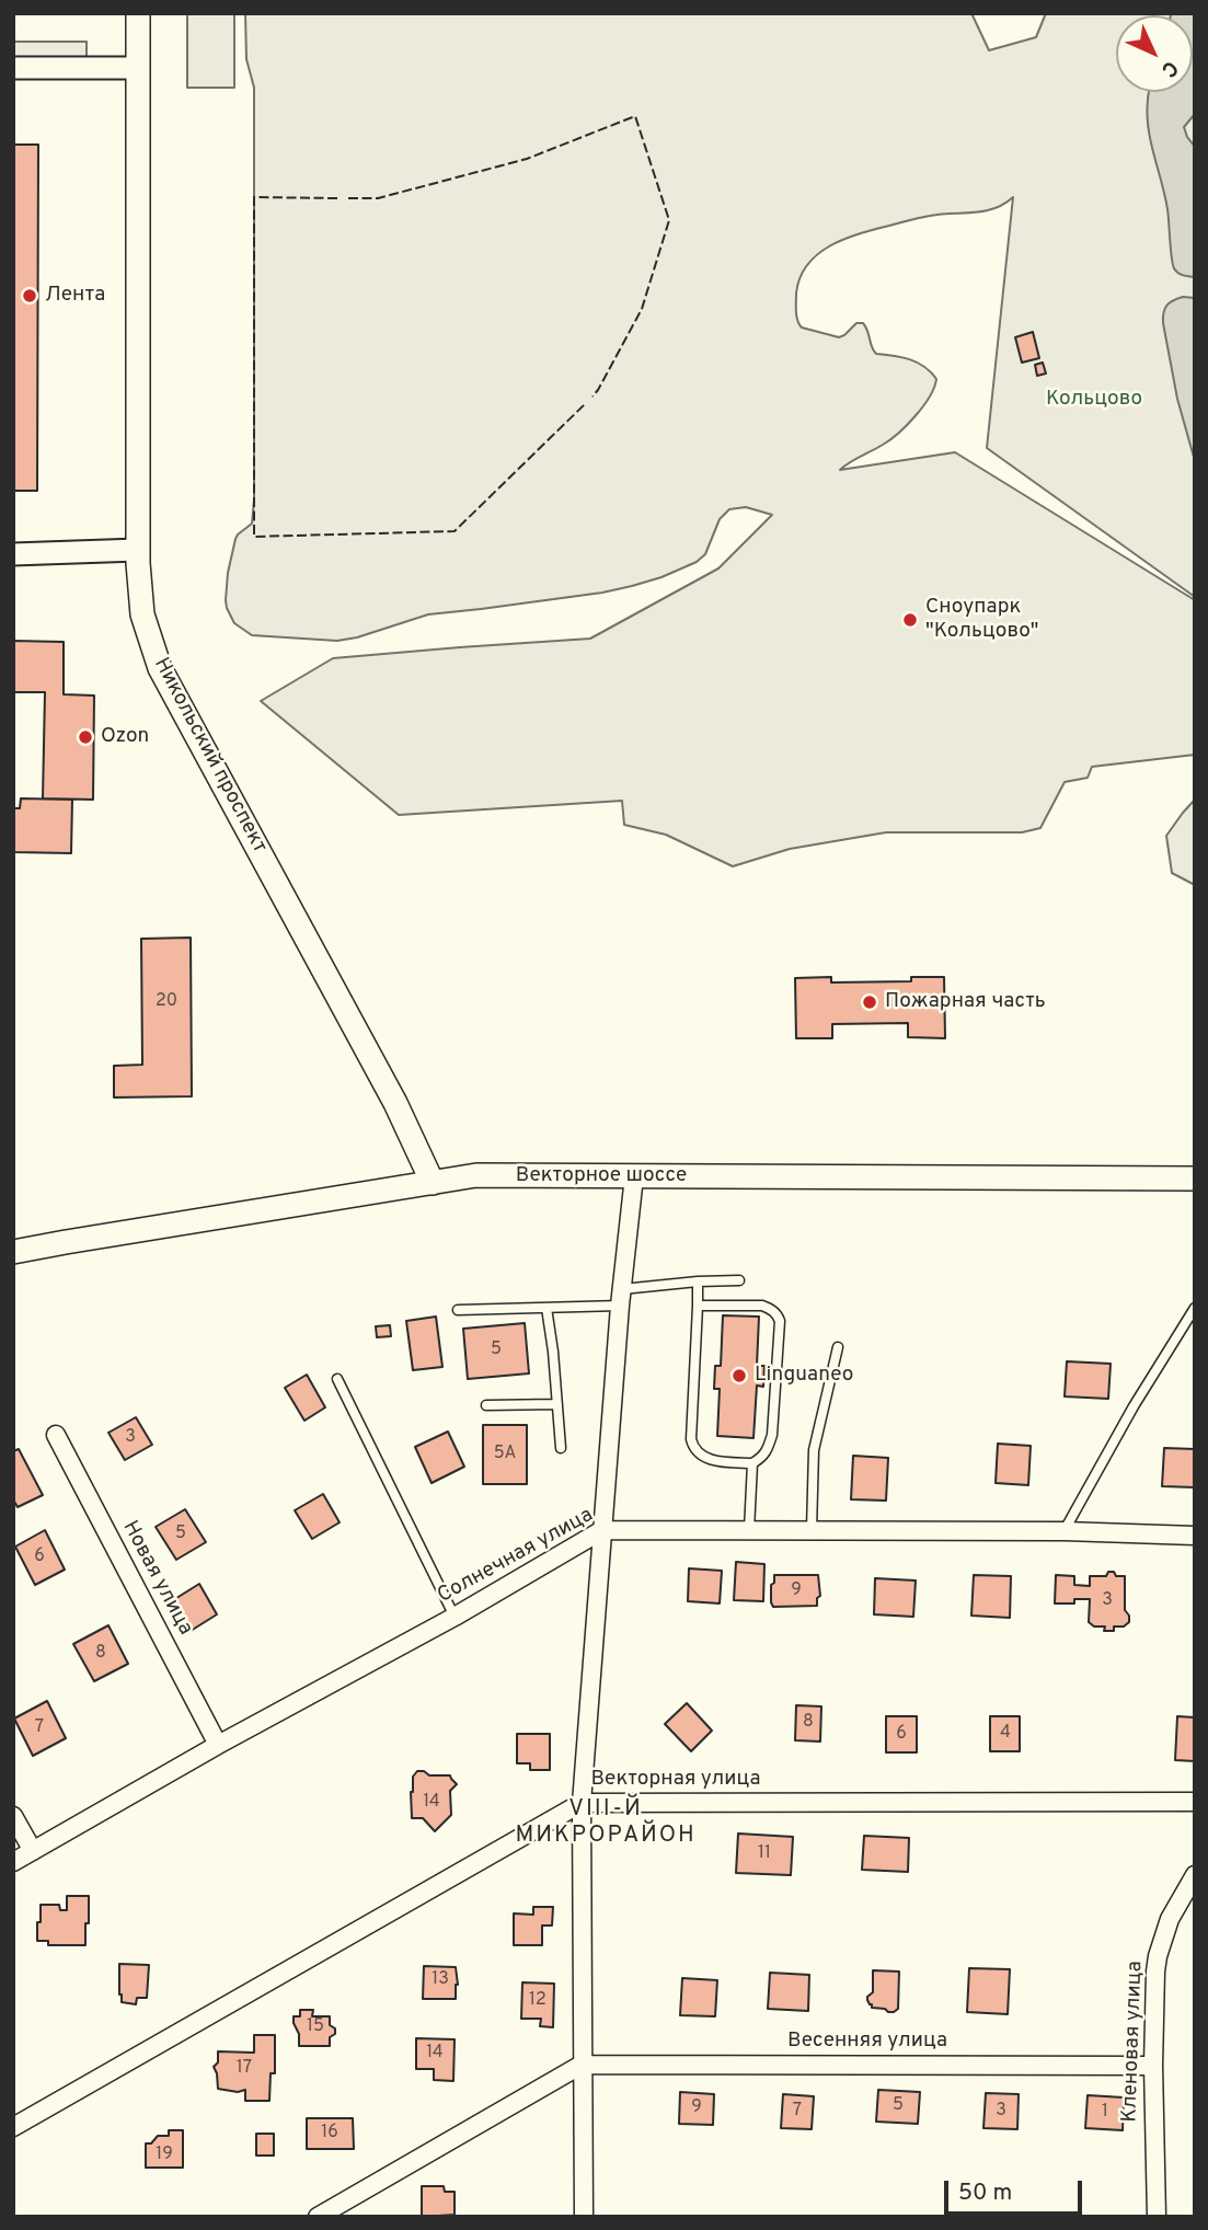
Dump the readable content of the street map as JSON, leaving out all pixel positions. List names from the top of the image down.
{
  "streets": {
    "main road": ["Никольский проспект", "Векторное шоссе"],
    "street": [
      "Солнечная улица",
      "Новая улица",
      "Векторная улица",
      "Весенняя улица",
      "Кленовая улица"
    ]
  },
  "crossings": [
    ["Никольский проспект", "Векторное шоссе"],
    ["Солнечная улица", "Новая улица"],
    ["Весенняя улица", "Кленовая улица"]
  ],
  "districts": ["VIII-Й МИКРОРАЙОН"],
  "parks": ["Кольцово"],
  "places": [
    "Лента",
    "Сноупарк \"Кольцово\"",
    "Ozon",
    "Пожарная часть",
    "Linguaneo"
  ],
  "house_numbers": [
    "20",
    "5",
    "3",
    "5А",
    "5",
    "6",
    "9",
    "3",
    "8",
    "8",
    "7",
    "4",
    "6",
    "14",
    "11",
    "13",
    "12",
    "15",
    "14",
    "17",
    "5",
    "9",
    "7",
    "3",
    "1",
    "16",
    "19"
  ],
  "scale_bar": "50 m",
  "north": "bottom right"
}
